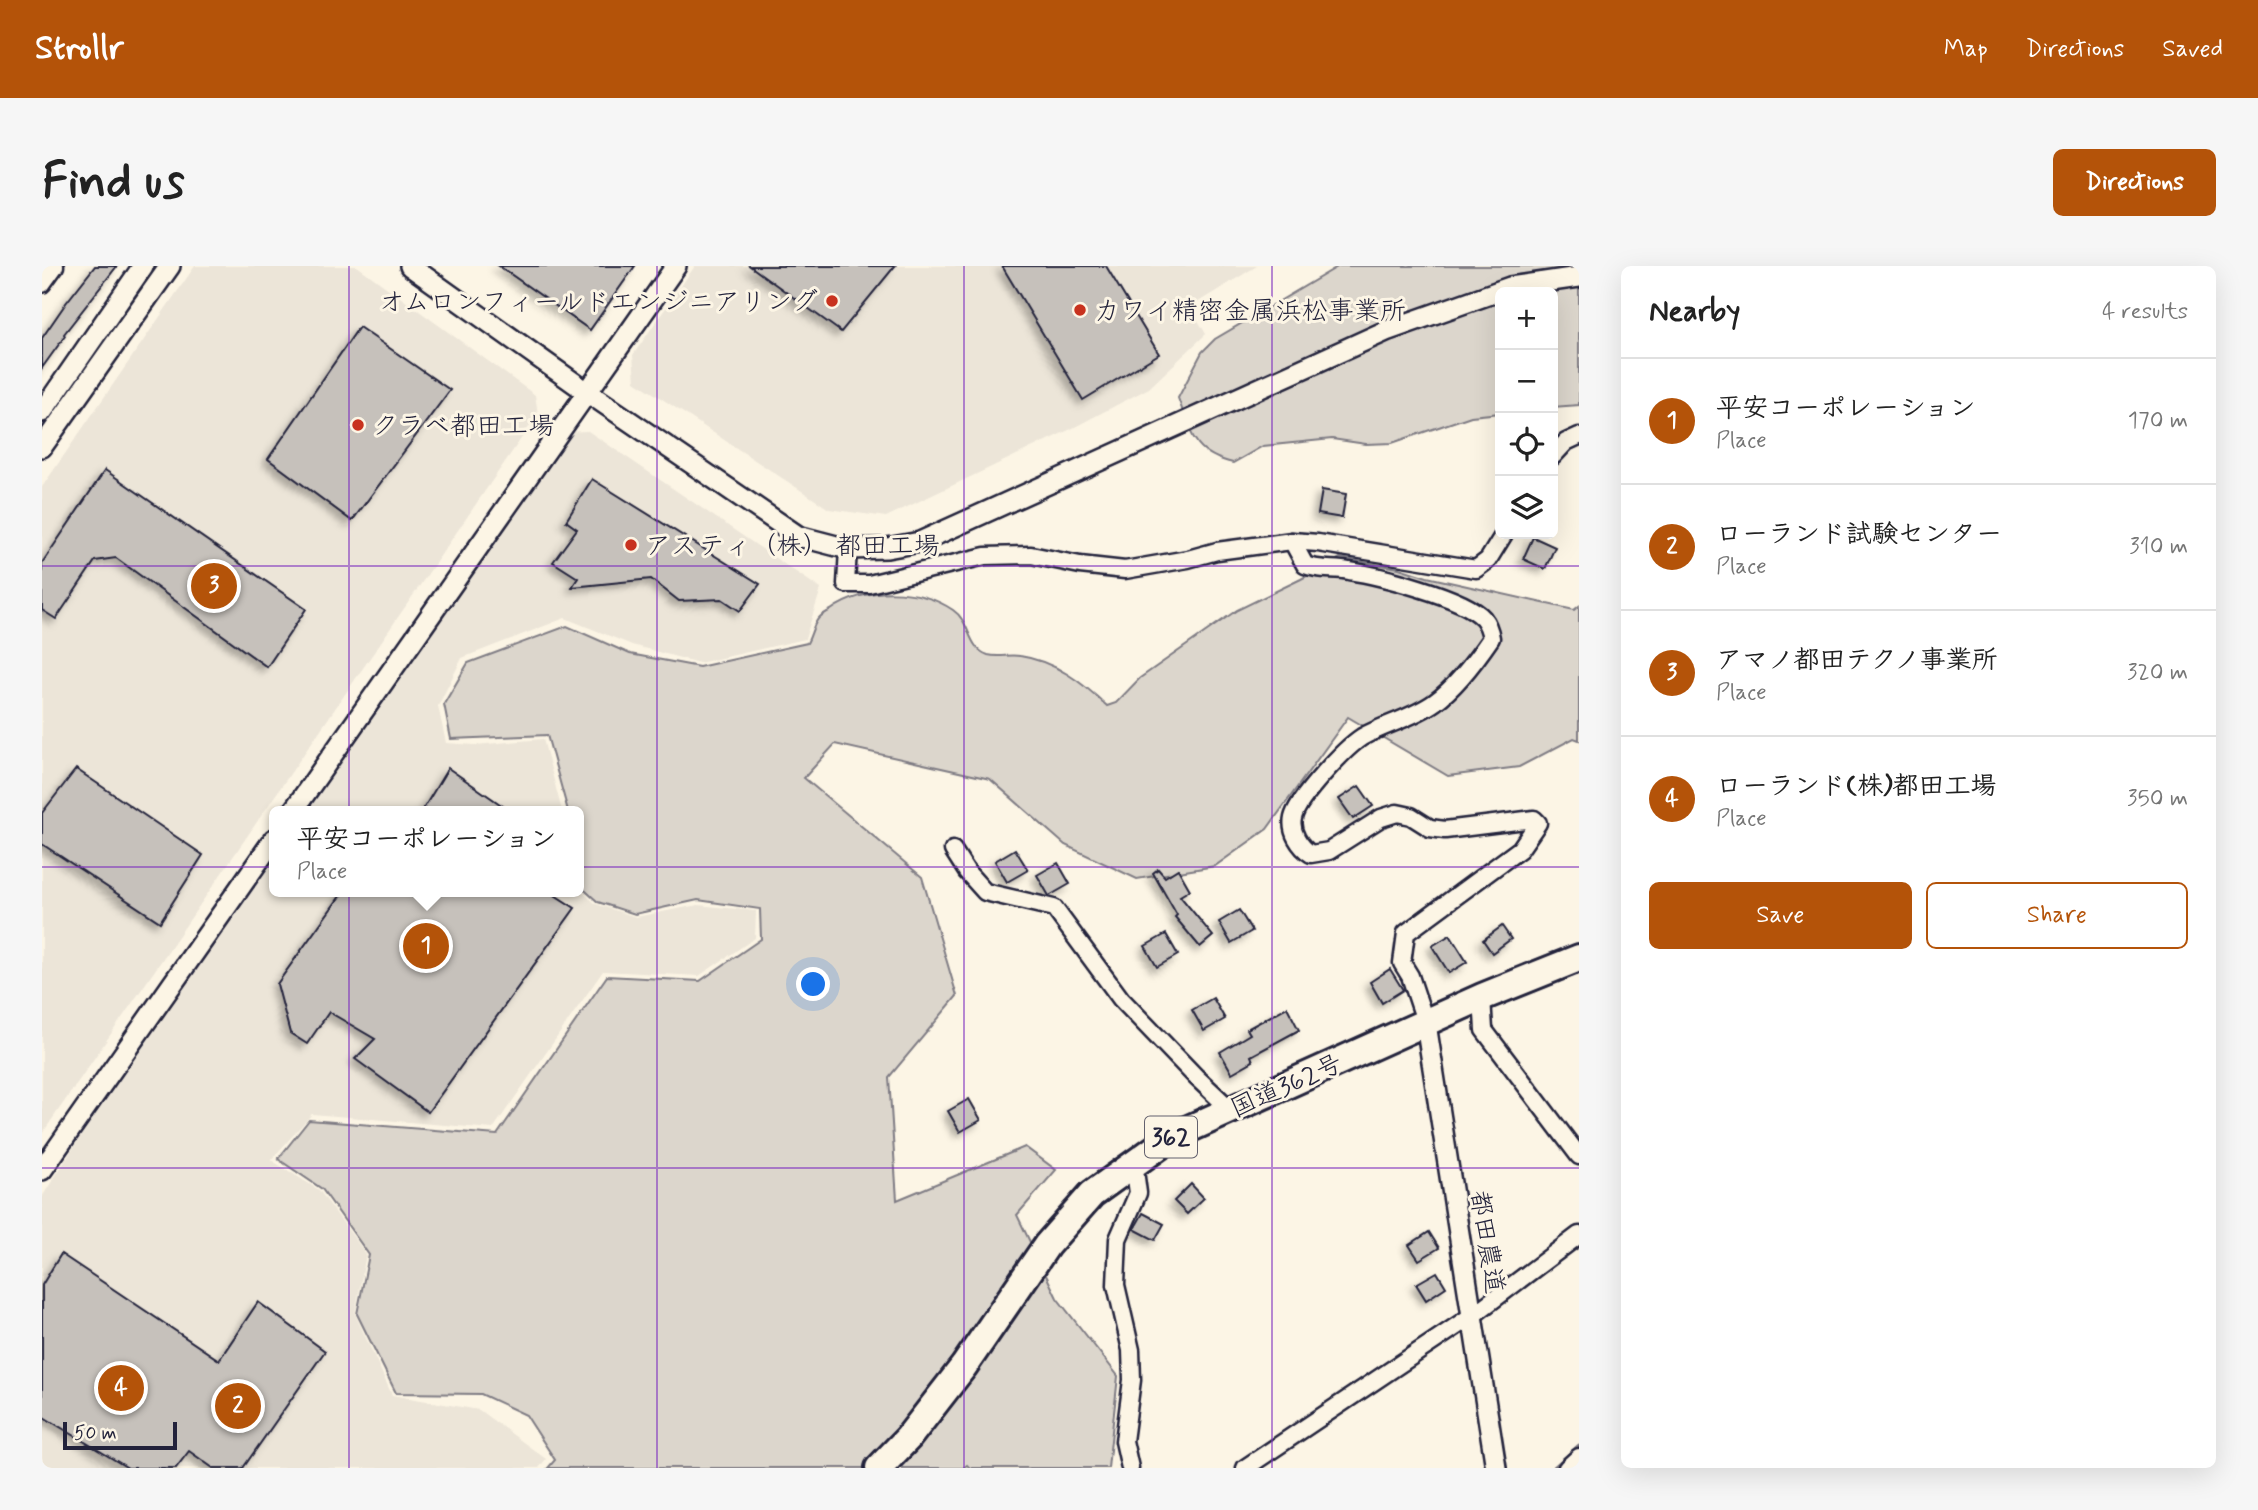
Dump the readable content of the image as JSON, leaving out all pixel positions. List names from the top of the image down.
{
  "streets": {
    "highway": ["国道362号", "362"],
    "street": ["都田農道"]
  },
  "crossings": [
    ["国道362号", "都田農道"]
  ],
  "places": [
    "オムロンフィールドエンジニアリング",
    "カワイ精密金属浜松事業所",
    "クラベ都田工場",
    "アスティ（株） 都田工場"
  ],
  "scale_bar": "50 m",
  "page": {
    "header": "Strollr",
    "nav": ["Map", "Directions", "Saved"],
    "buttons": [
      "Directions",
      ["Save", "Share"]
    ],
    "title": "Find us",
    "heading": ["Nearby", "4 results"],
    "map_buttons": ["+", "−"],
    "list": [
      {
        "mark": "1",
        "name": "平安コーポレーション",
        "note": "Place",
        "value": "170 m"
      },
      {
        "mark": "2",
        "name": "ローランド試験センター",
        "note": "Place",
        "value": "310 m"
      },
      {
        "mark": "3",
        "name": "アマノ都田テクノ事業所",
        "note": "Place",
        "value": "320 m"
      },
      {
        "mark": "4",
        "name": "ローランド(株)都田工場",
        "note": "Place",
        "value": "350 m"
      }
    ],
    "pins": [
      "3",
      "1",
      "4",
      "2"
    ],
    "popup": ["平安コーポレーション", "Place"],
    "scale": "50 m"
  }
}
